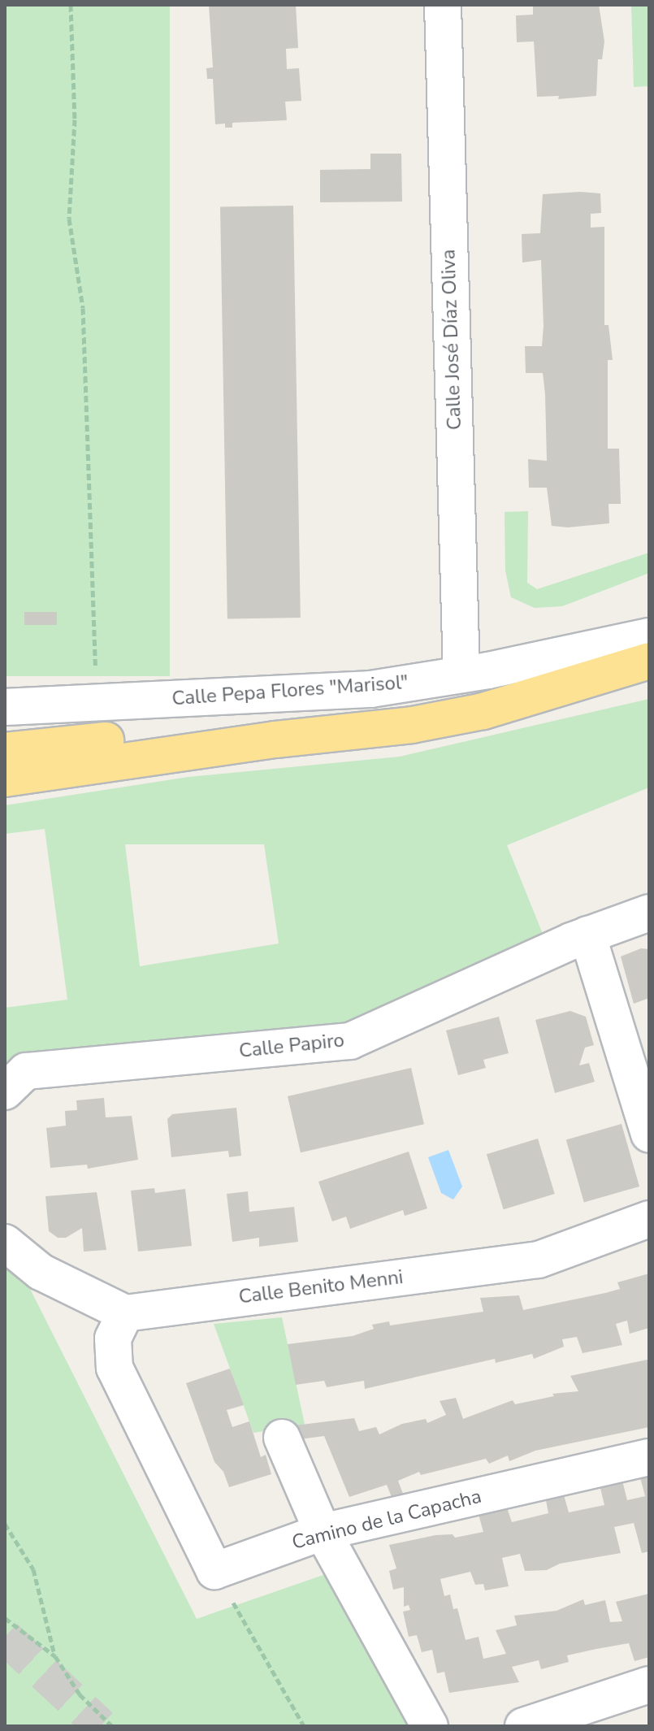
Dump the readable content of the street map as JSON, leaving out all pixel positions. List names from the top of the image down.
{
  "streets": {
    "street": [
      "Calle José Díaz Oliva",
      "Calle Pepa Flores \"Marisol\"",
      "Calle Papiro",
      "Calle Benito Menni",
      "Camino de la Capacha"
    ]
  },
  "crossings": [
    ["Calle José Díaz Oliva", "Calle Pepa Flores \"Marisol\""]
  ]
}
